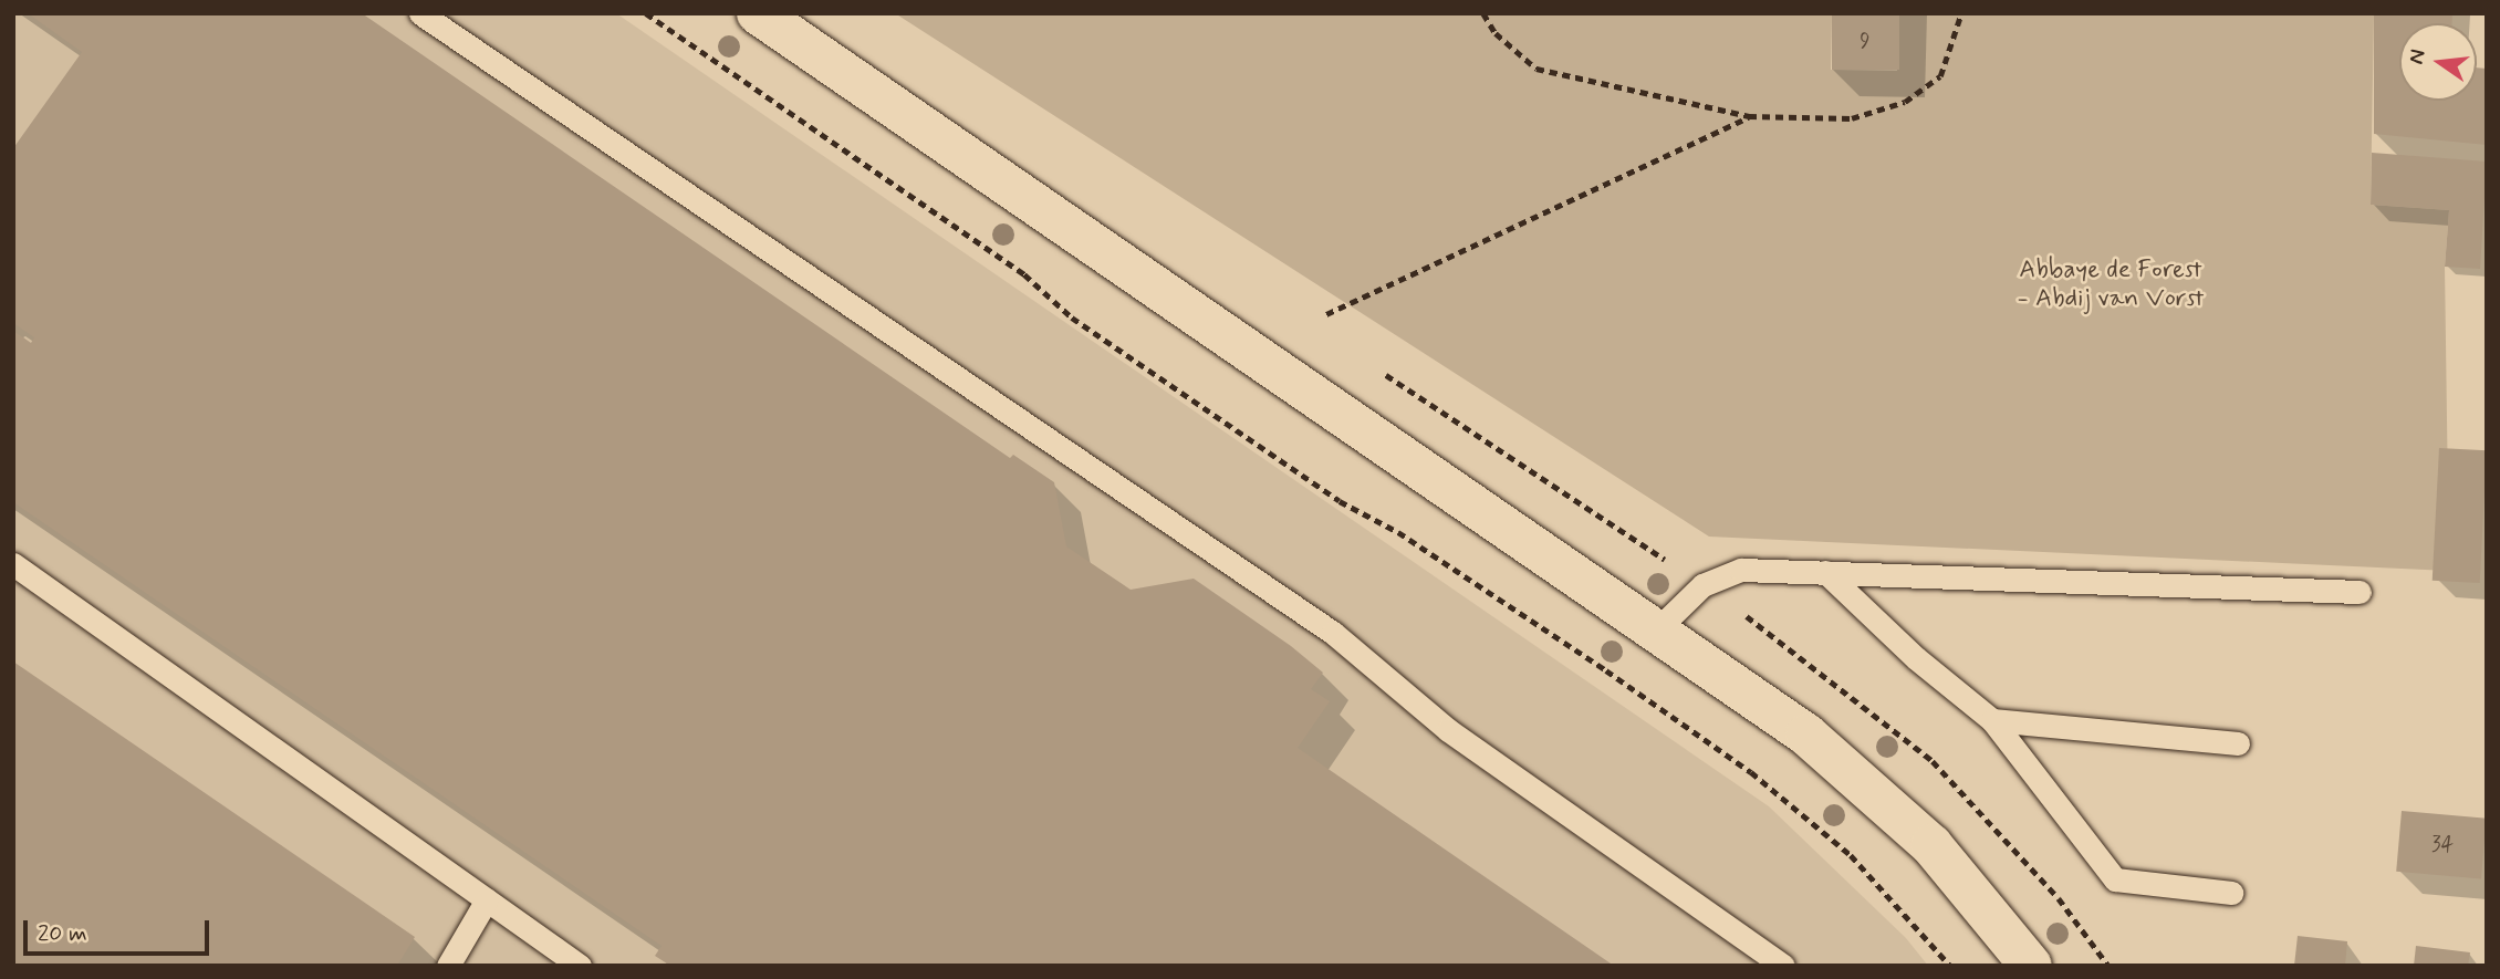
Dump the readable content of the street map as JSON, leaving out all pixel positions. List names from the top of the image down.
{
  "parks": ["Abbaye de Forest - Abdij van Vorst"],
  "house_numbers": ["9", "34"],
  "scale_bar": "20 m",
  "north": "left"
}
